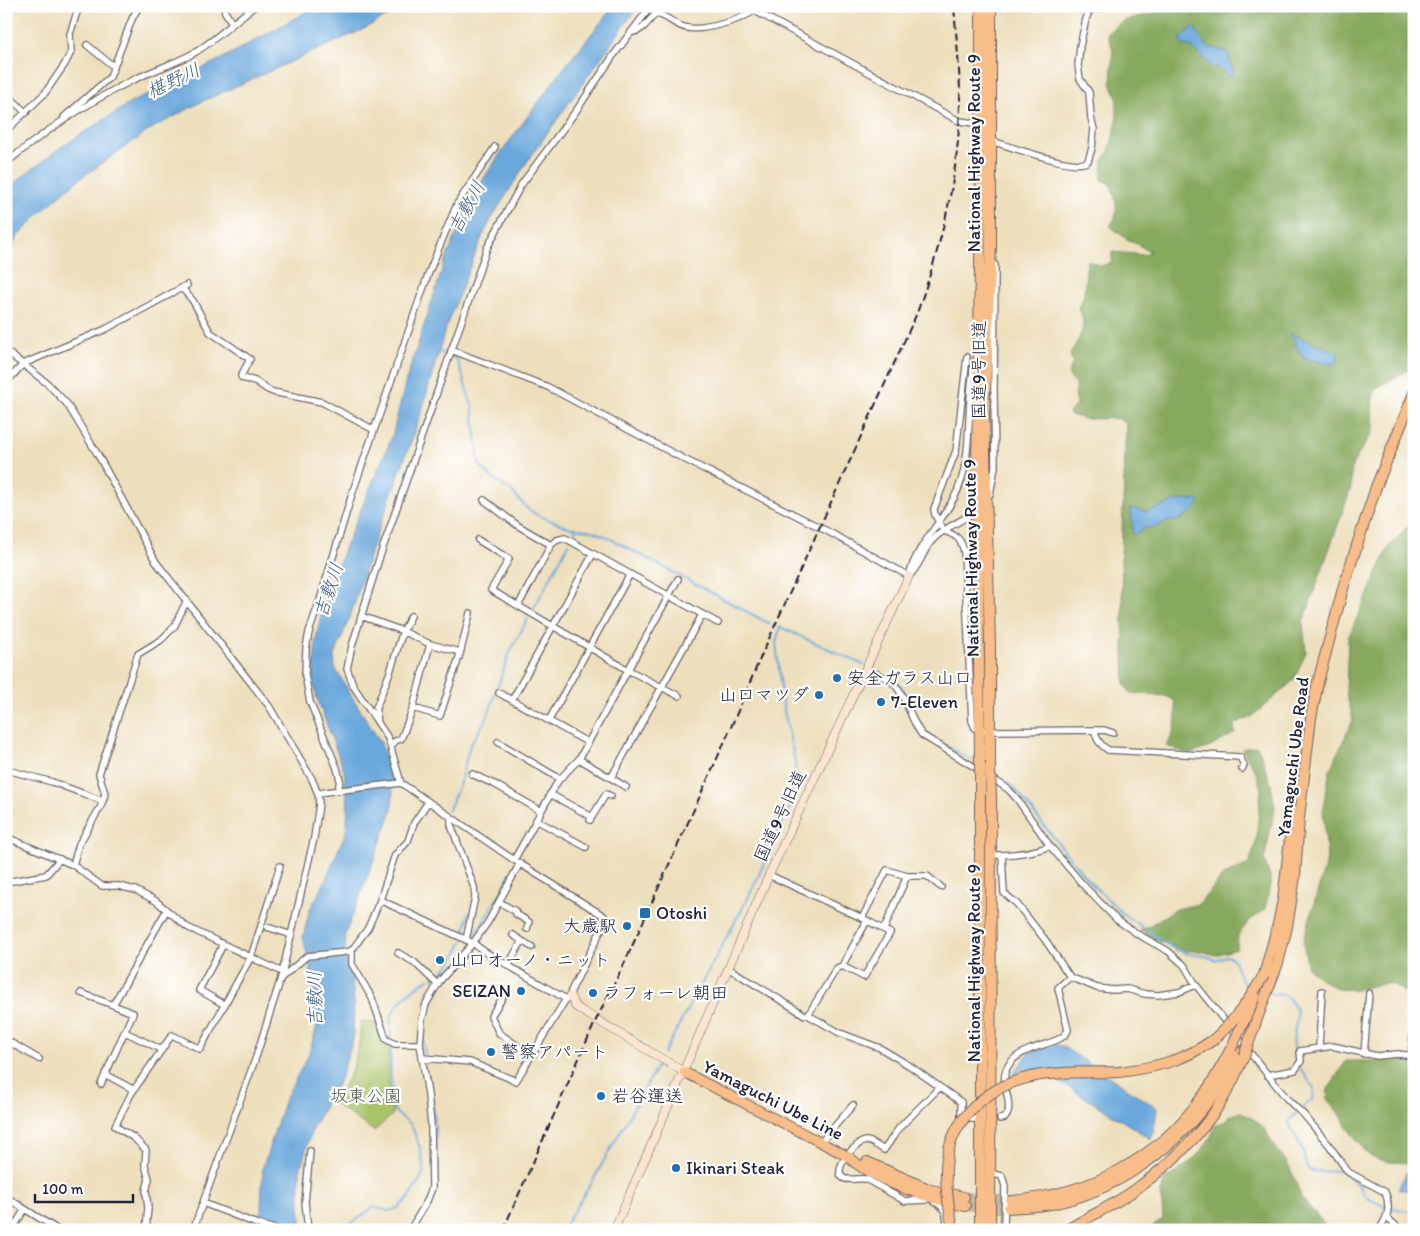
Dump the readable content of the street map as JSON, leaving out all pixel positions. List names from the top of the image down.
{
  "streets": {
    "highway": ["National Highway Route 9", "Yamaguchi Ube Road"],
    "main road": ["Yamaguchi Ube Line"],
    "street": ["国道9号旧道"]
  },
  "crossings": [
    ["National Highway Route 9", "国道9号旧道"],
    ["国道9号旧道", "Yamaguchi Ube Line"]
  ],
  "water": ["椹野川", "吉敷川"],
  "parks": ["坂東公園"],
  "places": {
    "other": [
      "安全ガラス山口",
      "山口マツダ",
      "7-Eleven",
      "大歳駅",
      "山口オーノ・ニット",
      "SEIZAN",
      "ラフォーレ朝田",
      "警察アパート",
      "岩谷運送",
      "Ikinari Steak"
    ],
    "transit": ["Otoshi"]
  },
  "scale_bar": "100 m"
}
